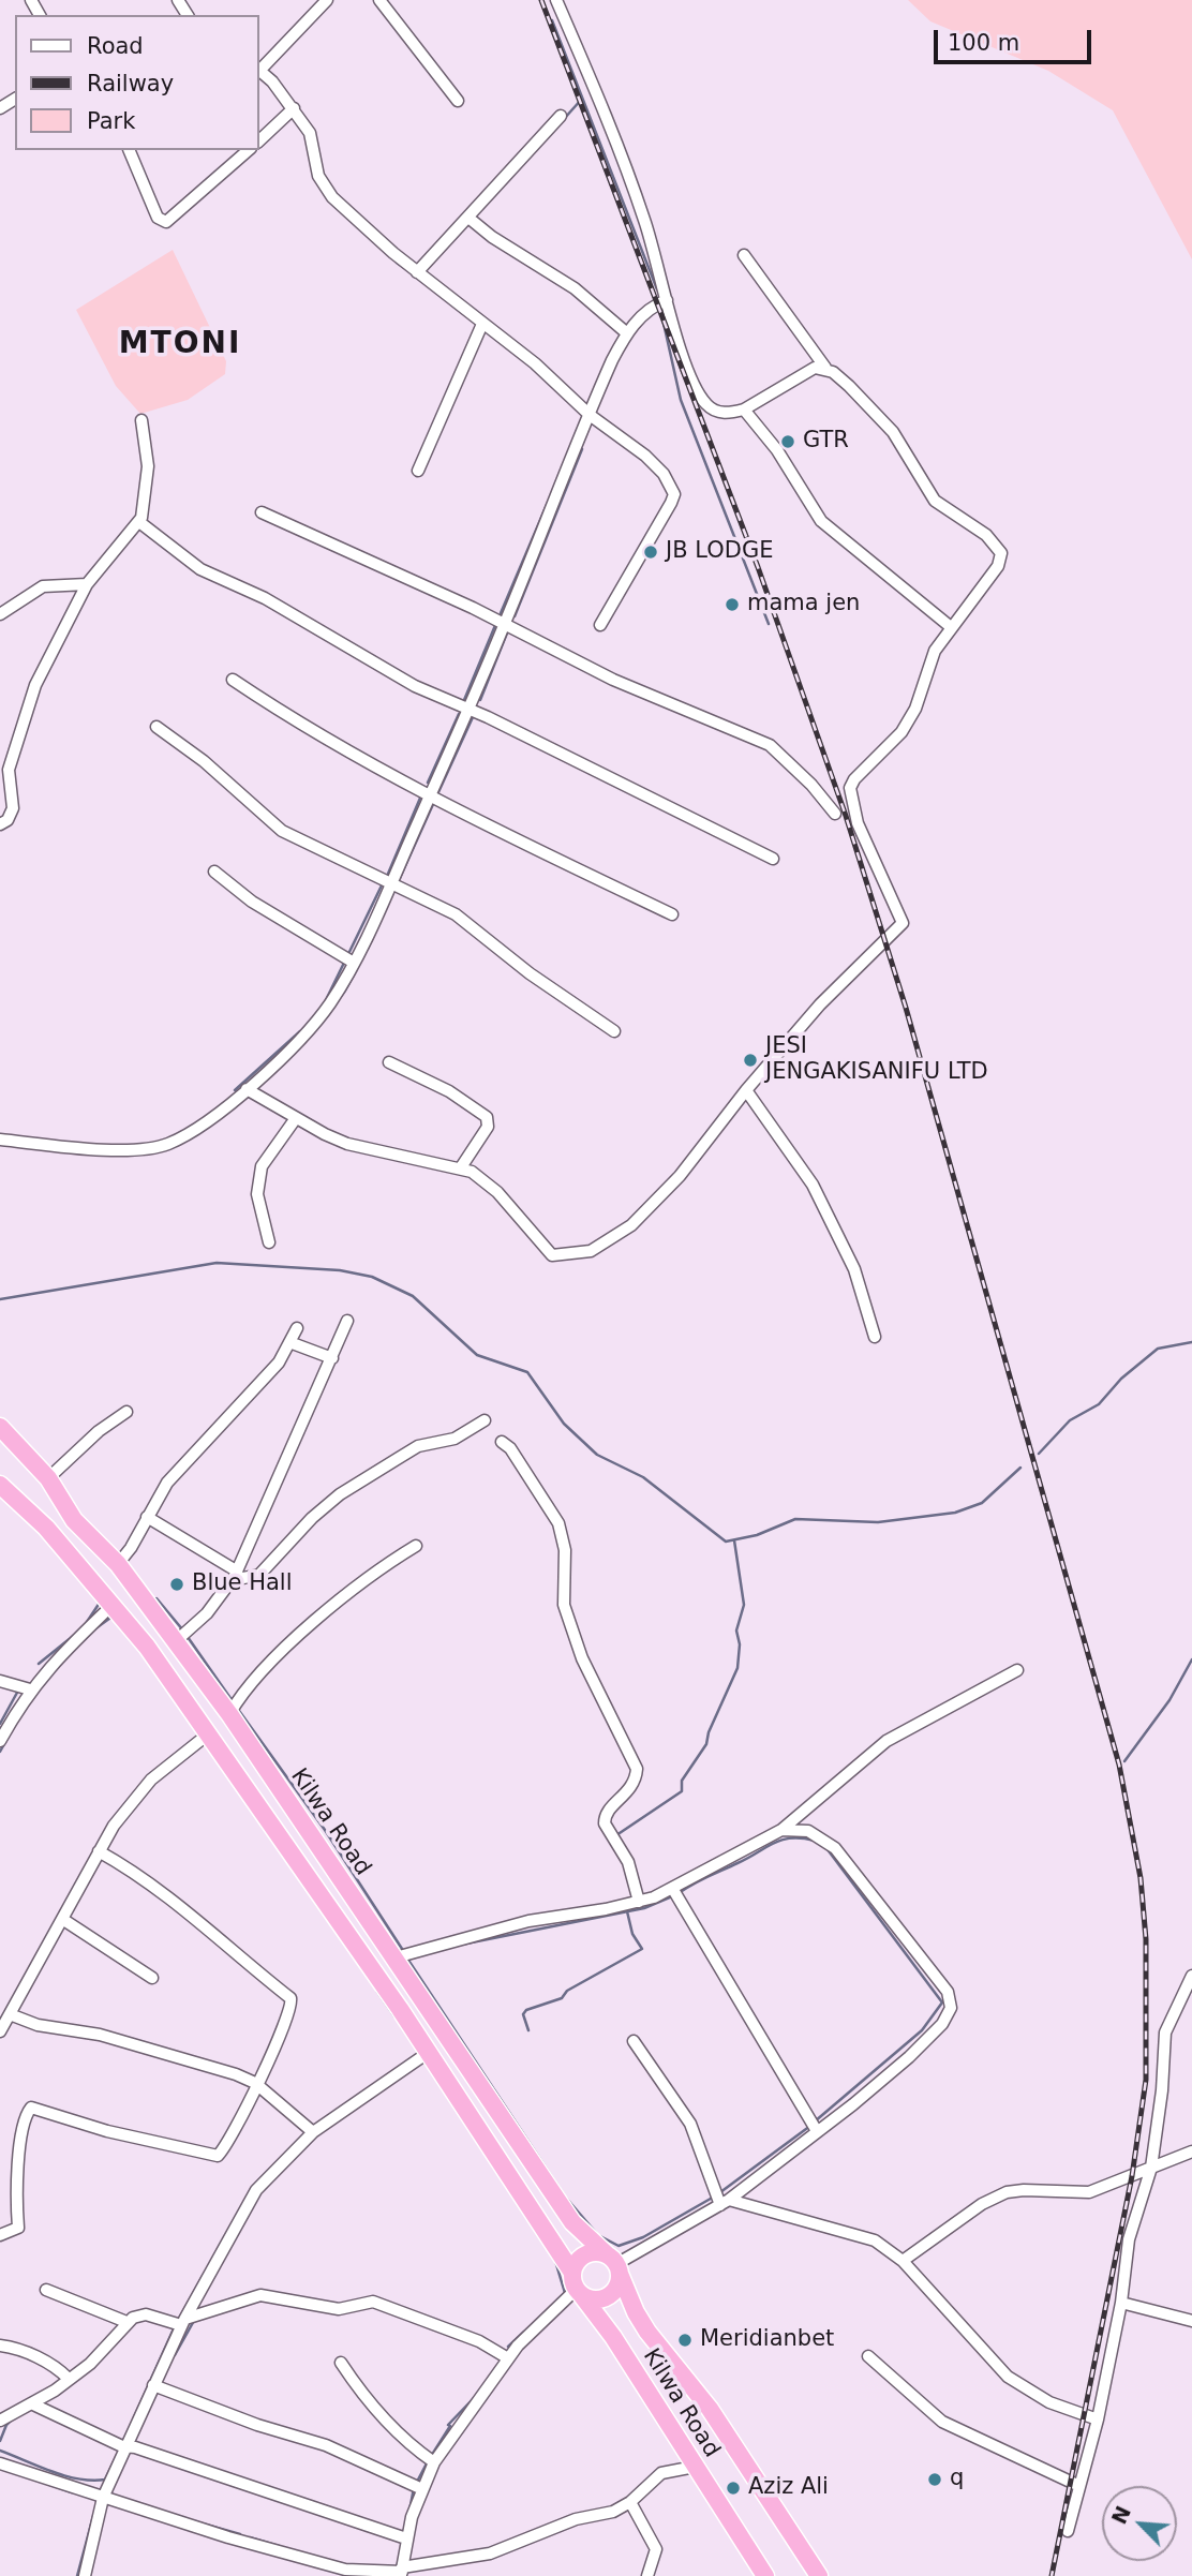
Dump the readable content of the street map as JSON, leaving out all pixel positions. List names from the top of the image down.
{
  "streets": {
    "highway": ["Kilwa Road"]
  },
  "districts": ["MTONI"],
  "places": [
    "GTR",
    "JB LODGE",
    "mama jen",
    "JESI JENGAKISANIFU LTD",
    "Blue Hall",
    "Meridianbet",
    "q",
    "Aziz Ali"
  ],
  "legend": ["Road", "Railway", "Park"],
  "scale_bar": "100 m",
  "north": "top left"
}
